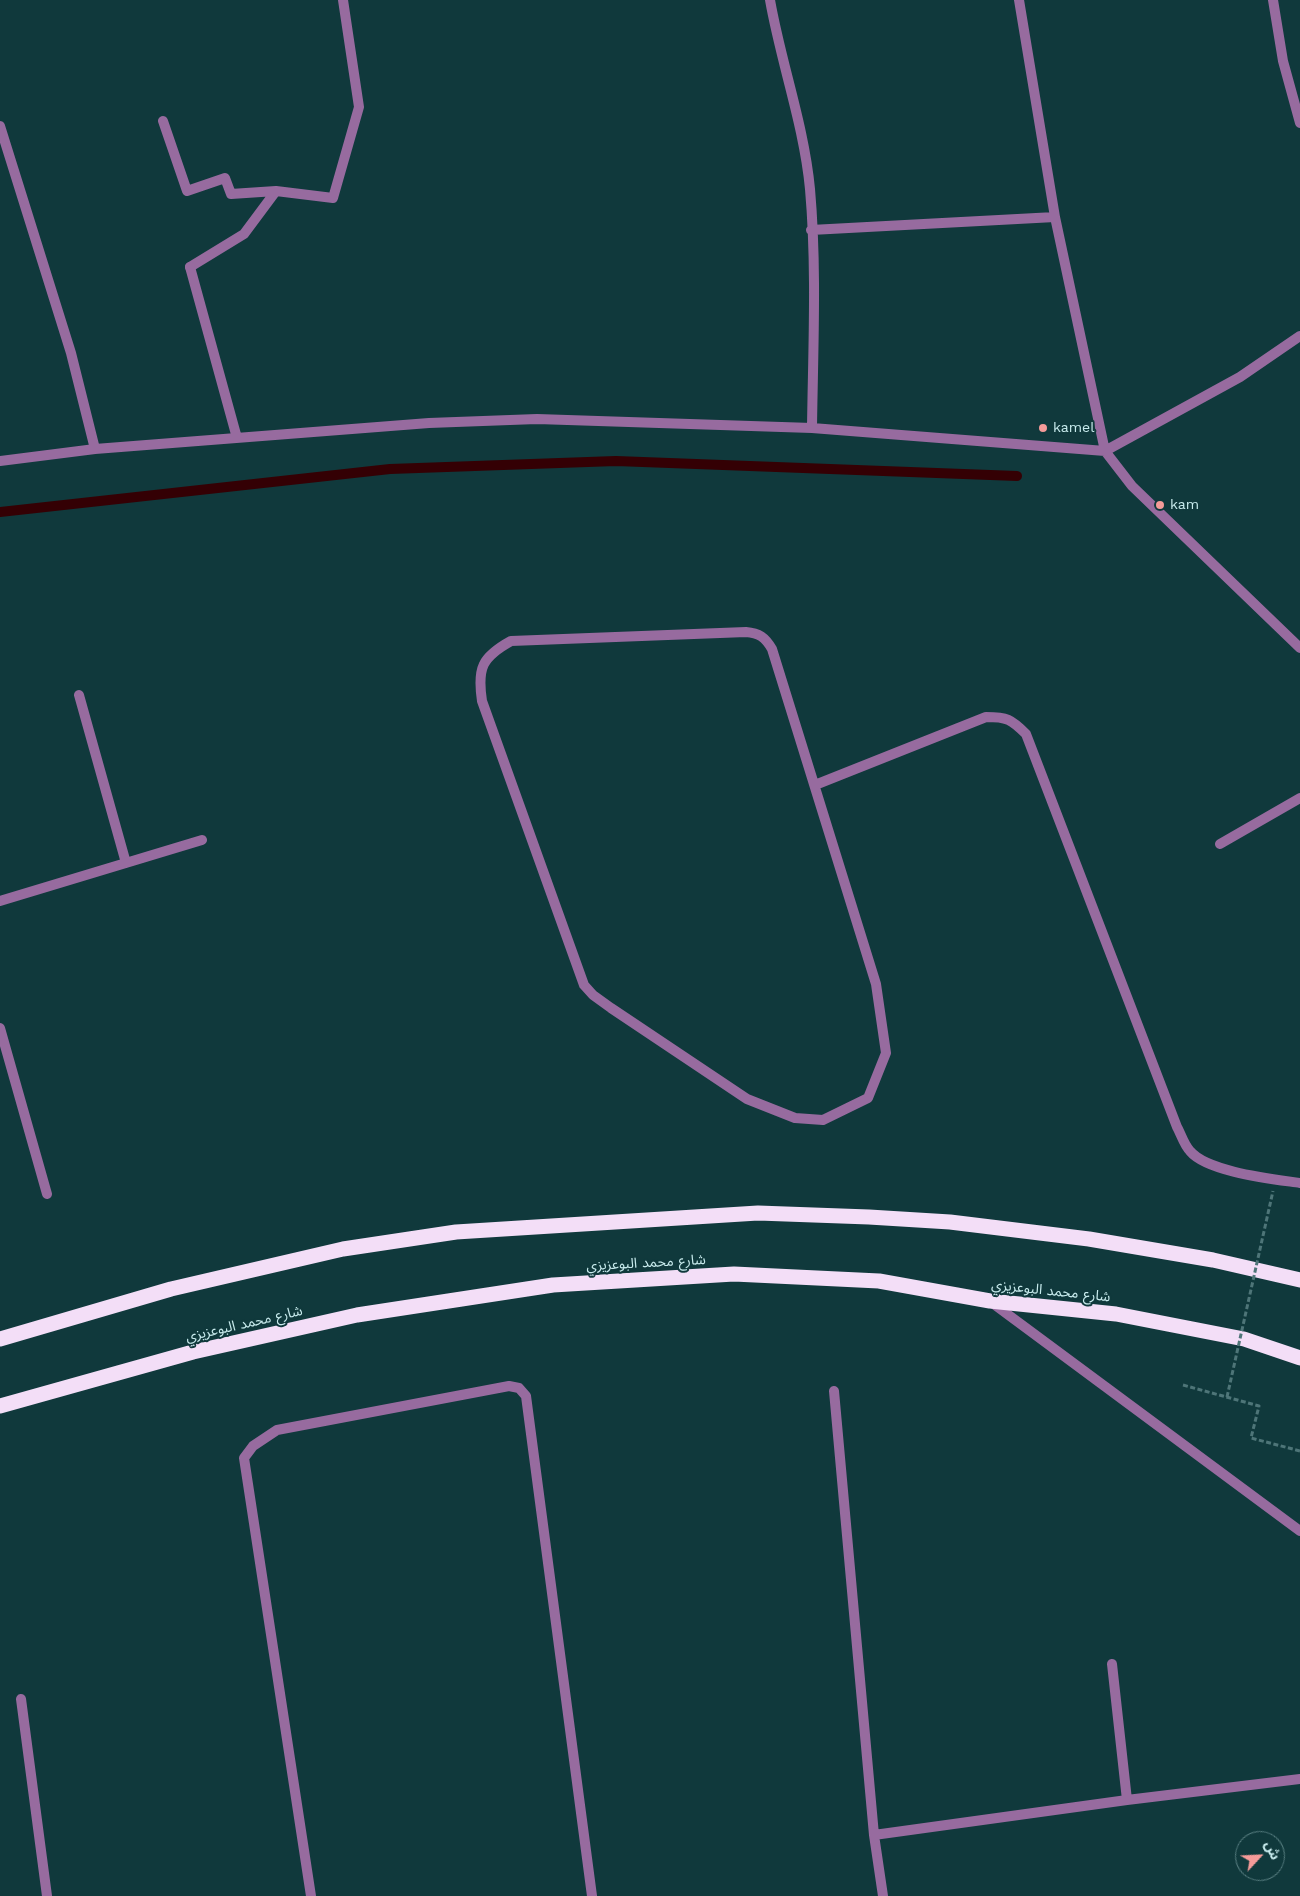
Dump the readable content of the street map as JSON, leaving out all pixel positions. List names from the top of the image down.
{
  "streets": {
    "highway": ["شارع محمد البوعزيزي"]
  },
  "places": ["kamel", "kam"],
  "north": "top right"
}
